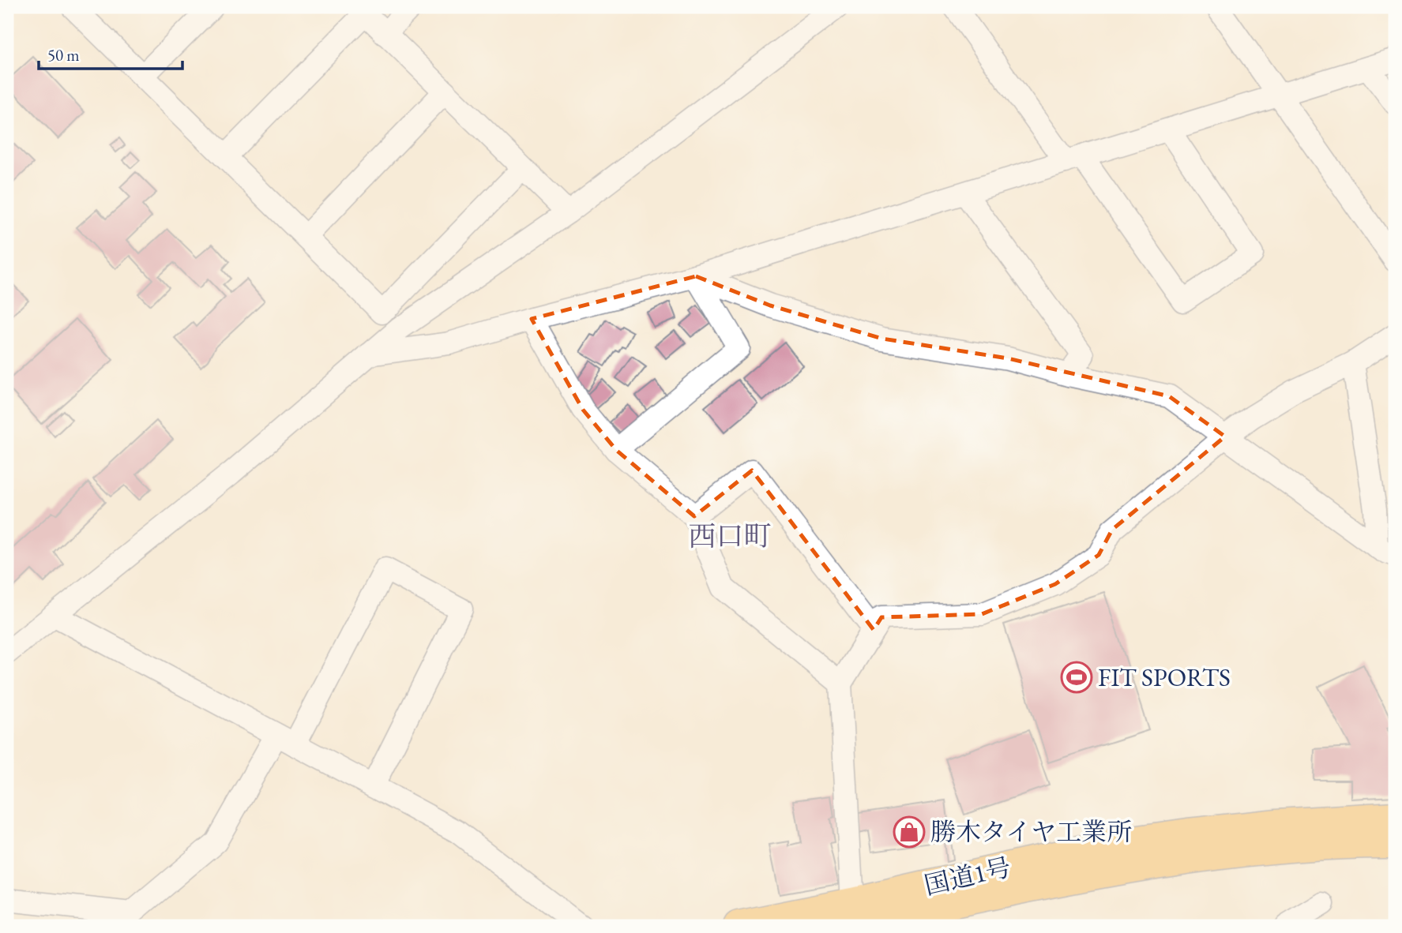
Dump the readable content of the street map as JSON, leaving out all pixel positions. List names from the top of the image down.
{
  "streets": {
    "highway": ["国道1号"]
  },
  "districts": ["西口町"],
  "places": {
    "sports": ["FIT SPORTS"],
    "shop": ["勝木タイヤ工業所"]
  },
  "scale_bar": "50 m"
}
